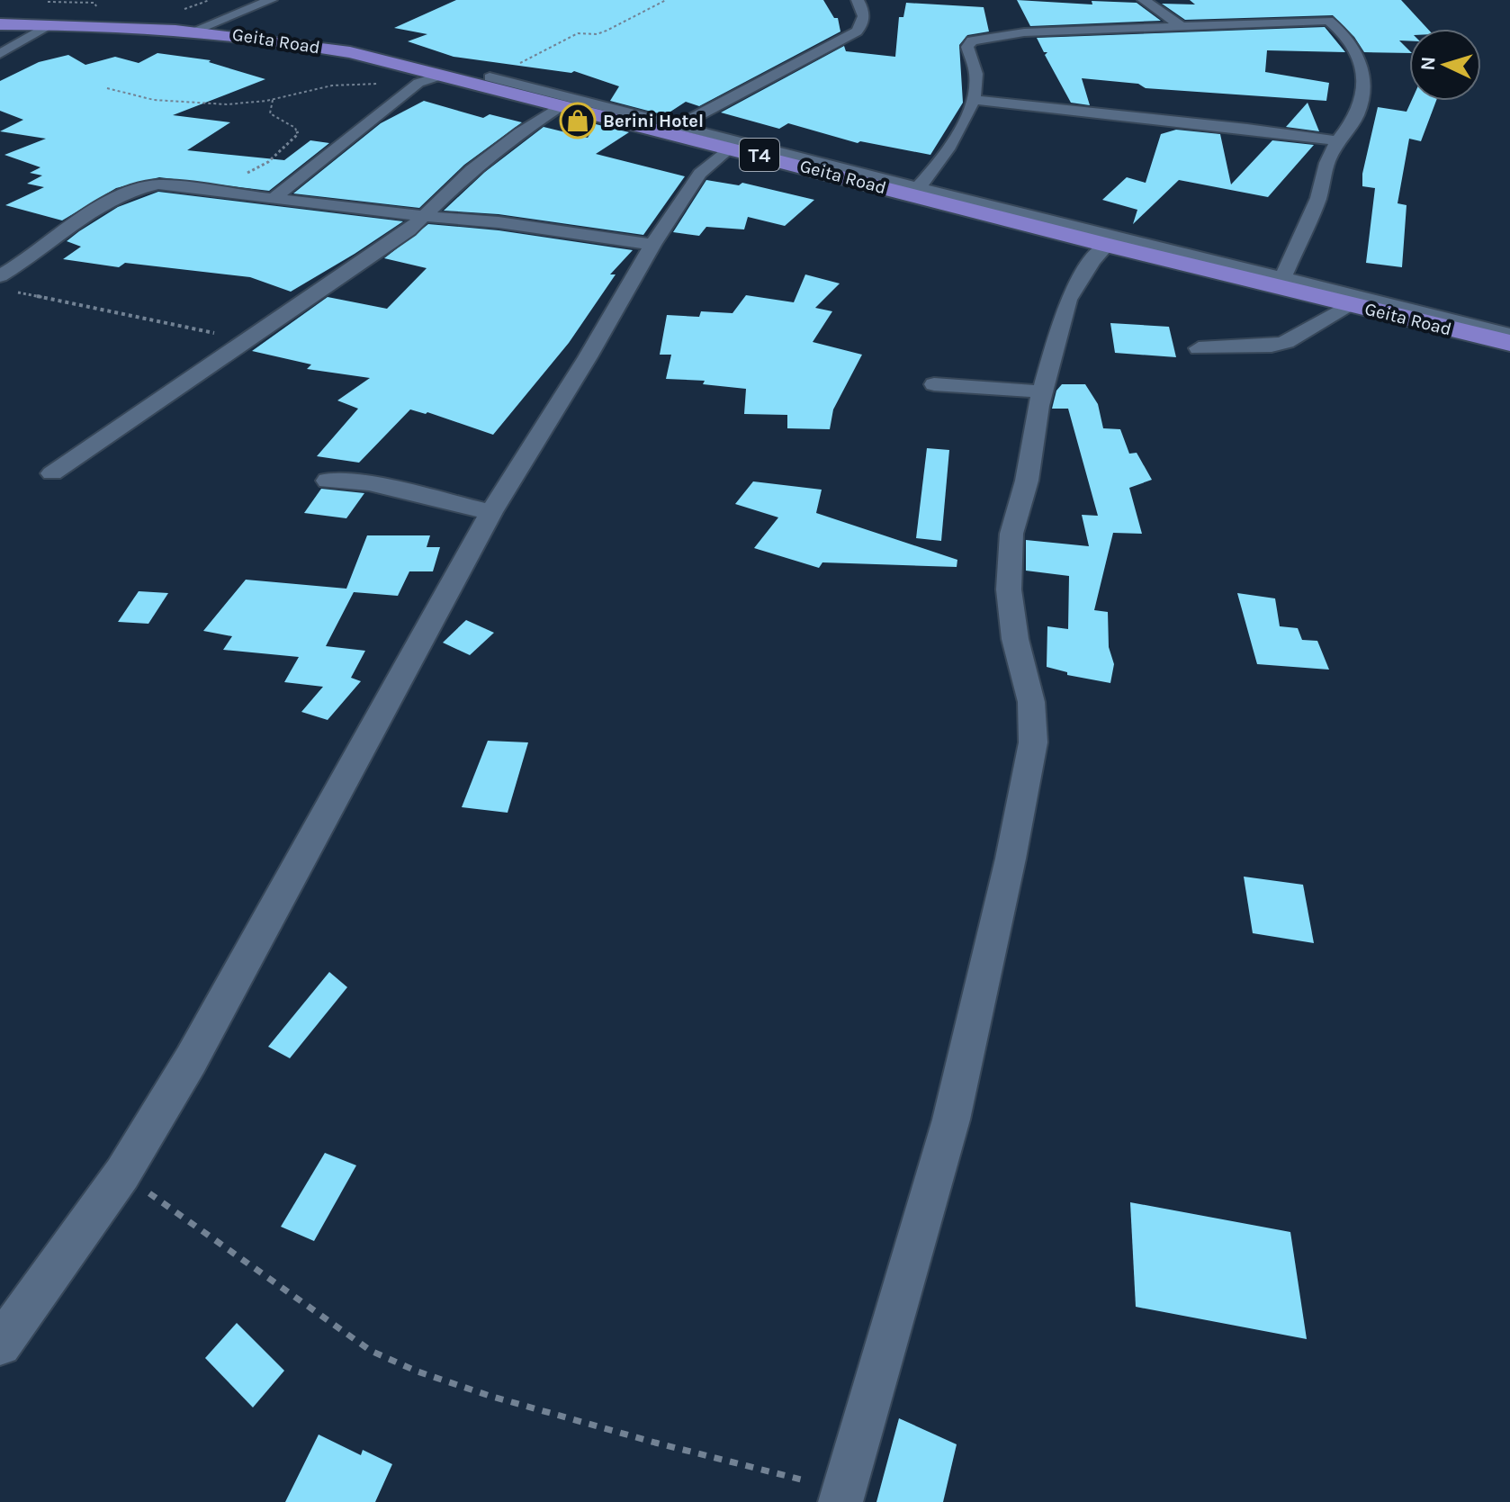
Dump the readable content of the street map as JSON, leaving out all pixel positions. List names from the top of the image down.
{
  "streets": {
    "highway": ["Geita Road", "T4"]
  },
  "places": {
    "shop": ["Berini Hotel"]
  },
  "north": "left"
}
